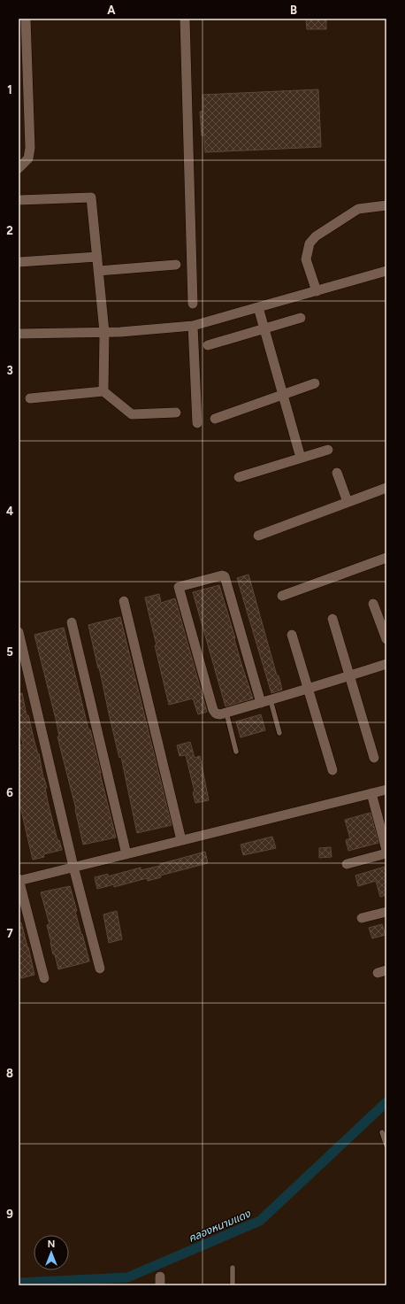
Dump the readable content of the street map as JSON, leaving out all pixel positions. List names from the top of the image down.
{
  "water": ["คลองหนามแดง"],
  "north": "top",
  "grid": {
    "columns": ["A", "B"],
    "rows": [
      "1",
      "2",
      "3",
      "4",
      "5",
      "6",
      "7",
      "8",
      "9"
    ]
  }
}
